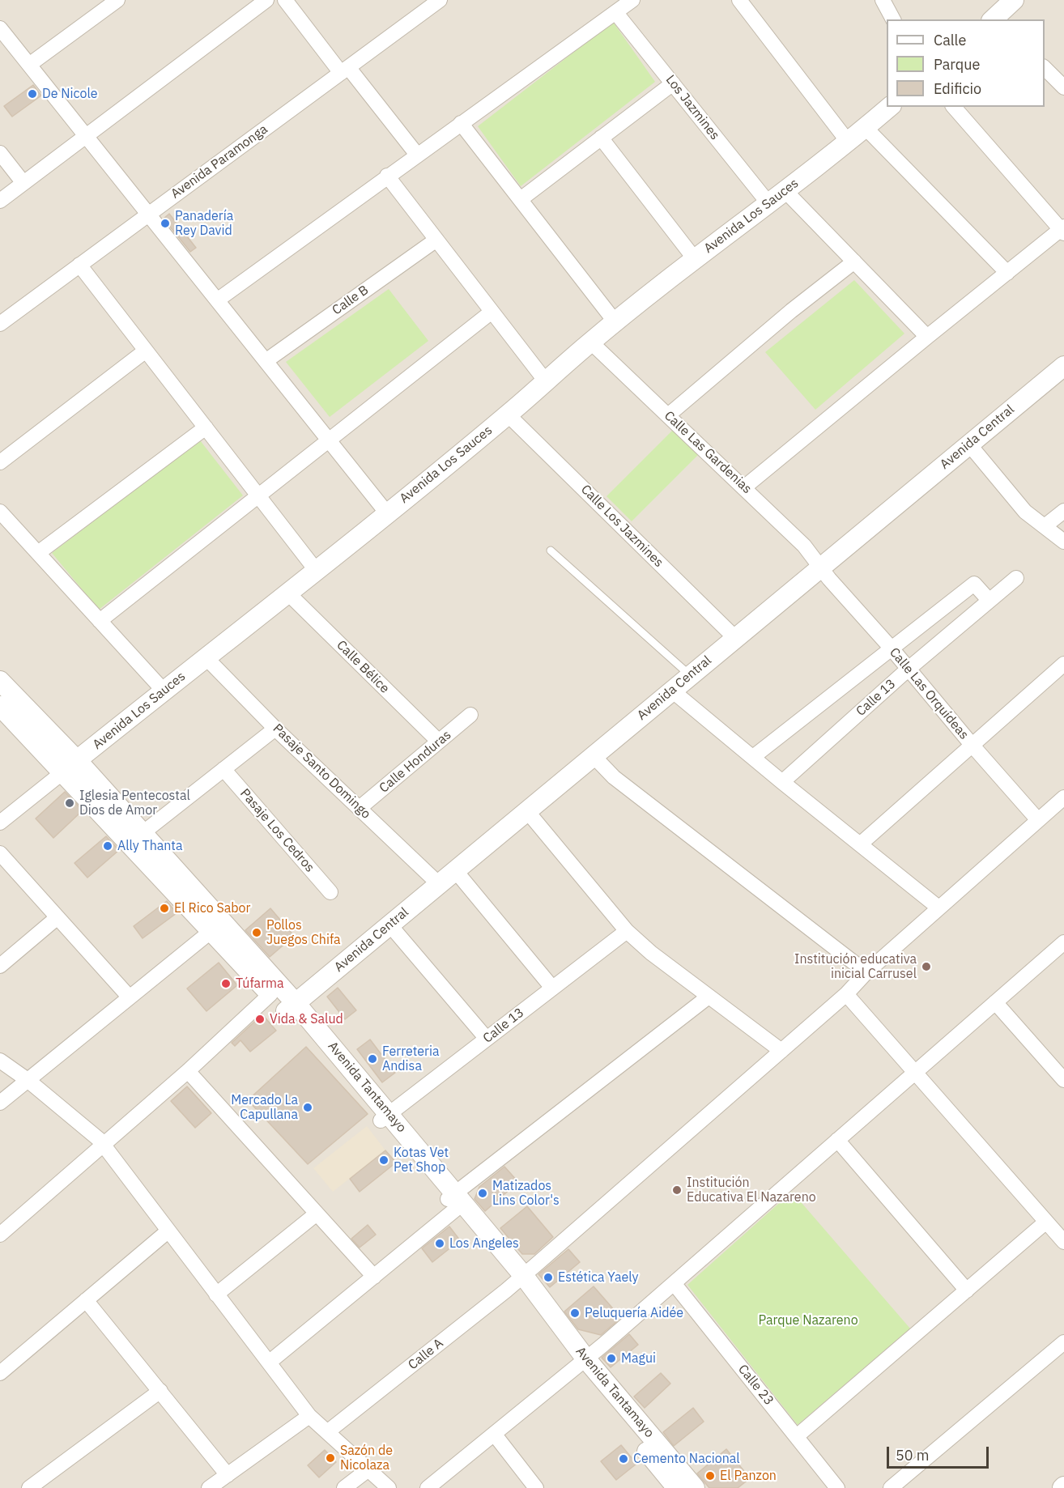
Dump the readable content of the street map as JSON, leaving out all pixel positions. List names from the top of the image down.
{
  "streets": {
    "street": [
      "Los Jazmines",
      "Avenida Paramonga",
      "Avenida Los Sauces",
      "Calle B",
      "Avenida Central",
      "Calle Las Gardenias",
      "Calle Los Jazmines",
      "Calle Bélice",
      "Calle Las Orquídeas",
      "Calle 13",
      "Calle Honduras",
      "Pasaje Santo Domingo",
      "Pasaje Los Cedros",
      "Avenida Tantamayo",
      "Calle A",
      "Calle 23"
    ]
  },
  "crossings": [
    ["Los Jazmines", "Avenida Los Sauces"],
    ["Avenida Los Sauces", "Calle Las Gardenias"],
    ["Avenida Los Sauces", "Calle Los Jazmines"],
    ["Avenida Los Sauces", "Calle Bélice"],
    ["Avenida Los Sauces", "Pasaje Santo Domingo"],
    ["Avenida Los Sauces", "Avenida Tantamayo"],
    ["Avenida Central", "Calle Las Gardenias"],
    ["Avenida Central", "Calle Los Jazmines"],
    ["Avenida Central", "Calle Las Orquídeas"],
    ["Avenida Central", "Pasaje Santo Domingo"],
    ["Avenida Central", "Avenida Tantamayo"],
    ["Calle Las Gardenias", "Calle Las Orquídeas"],
    ["Calle Bélice", "Calle Honduras"],
    ["Calle Las Orquídeas", "Calle 13"],
    ["Calle Las Orquídeas", "Calle A"],
    ["Calle 13", "Avenida Tantamayo"],
    ["Calle Honduras", "Pasaje Santo Domingo"],
    ["Avenida Tantamayo", "Calle A"]
  ],
  "parks": ["Parque Nazareno"],
  "places": [
    "De Nicole",
    "Panadería Rey David",
    "Iglesia Pentecostal Dios de Amor",
    "Ally Thanta",
    "El Rico Sabor",
    "Pollos Juegos Chifa",
    "Institución educativa inicial Carrusel",
    "Túfarma",
    "Vida & Salud",
    "Ferreteria Andisa",
    "Mercado La Capullana",
    "Kotas Vet Pet Shop",
    "Institución Educativa El Nazareno",
    "Matizados Lins Color's",
    "Los Angeles",
    "Estética Yaely",
    "Peluquería Aidée",
    "Magui",
    "Sazón de Nicolaza",
    "Cemento Nacional",
    "El Panzon"
  ],
  "legend": ["Calle", "Parque", "Edificio"],
  "scale_bar": "50 m"
}
